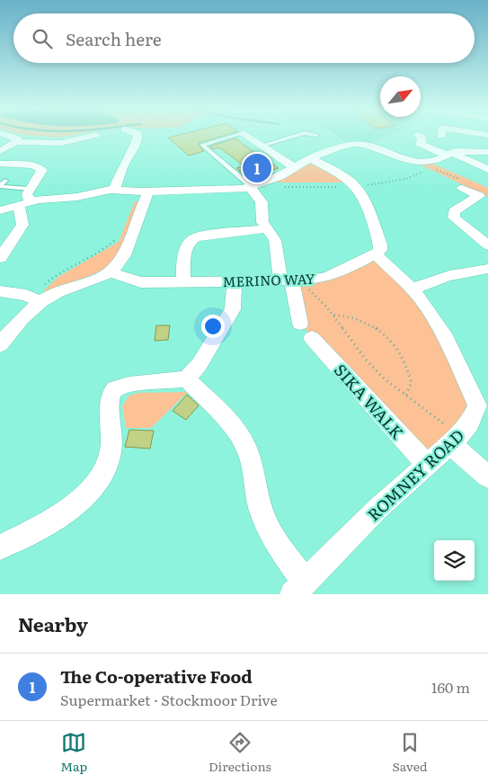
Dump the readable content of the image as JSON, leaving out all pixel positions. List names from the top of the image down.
{
  "streets": {
    "street": ["MERINO WAY", "SIKA WALK", "ROMNEY ROAD"]
  },
  "crossings": [
    ["MERINO WAY", "SIKA WALK"],
    ["MERINO WAY", "ROMNEY ROAD"],
    ["SIKA WALK", "ROMNEY ROAD"]
  ],
  "north": "top right",
  "page": {
    "search": "Search here",
    "pins": "1",
    "heading": "Nearby",
    "list": [
      {
        "mark": "1",
        "name": "The Co-operative Food",
        "note": "Supermarket · Stockmoor Drive",
        "value": "160 m"
      }
    ],
    "nav": ["Map", "Directions", "Saved"]
  }
}
